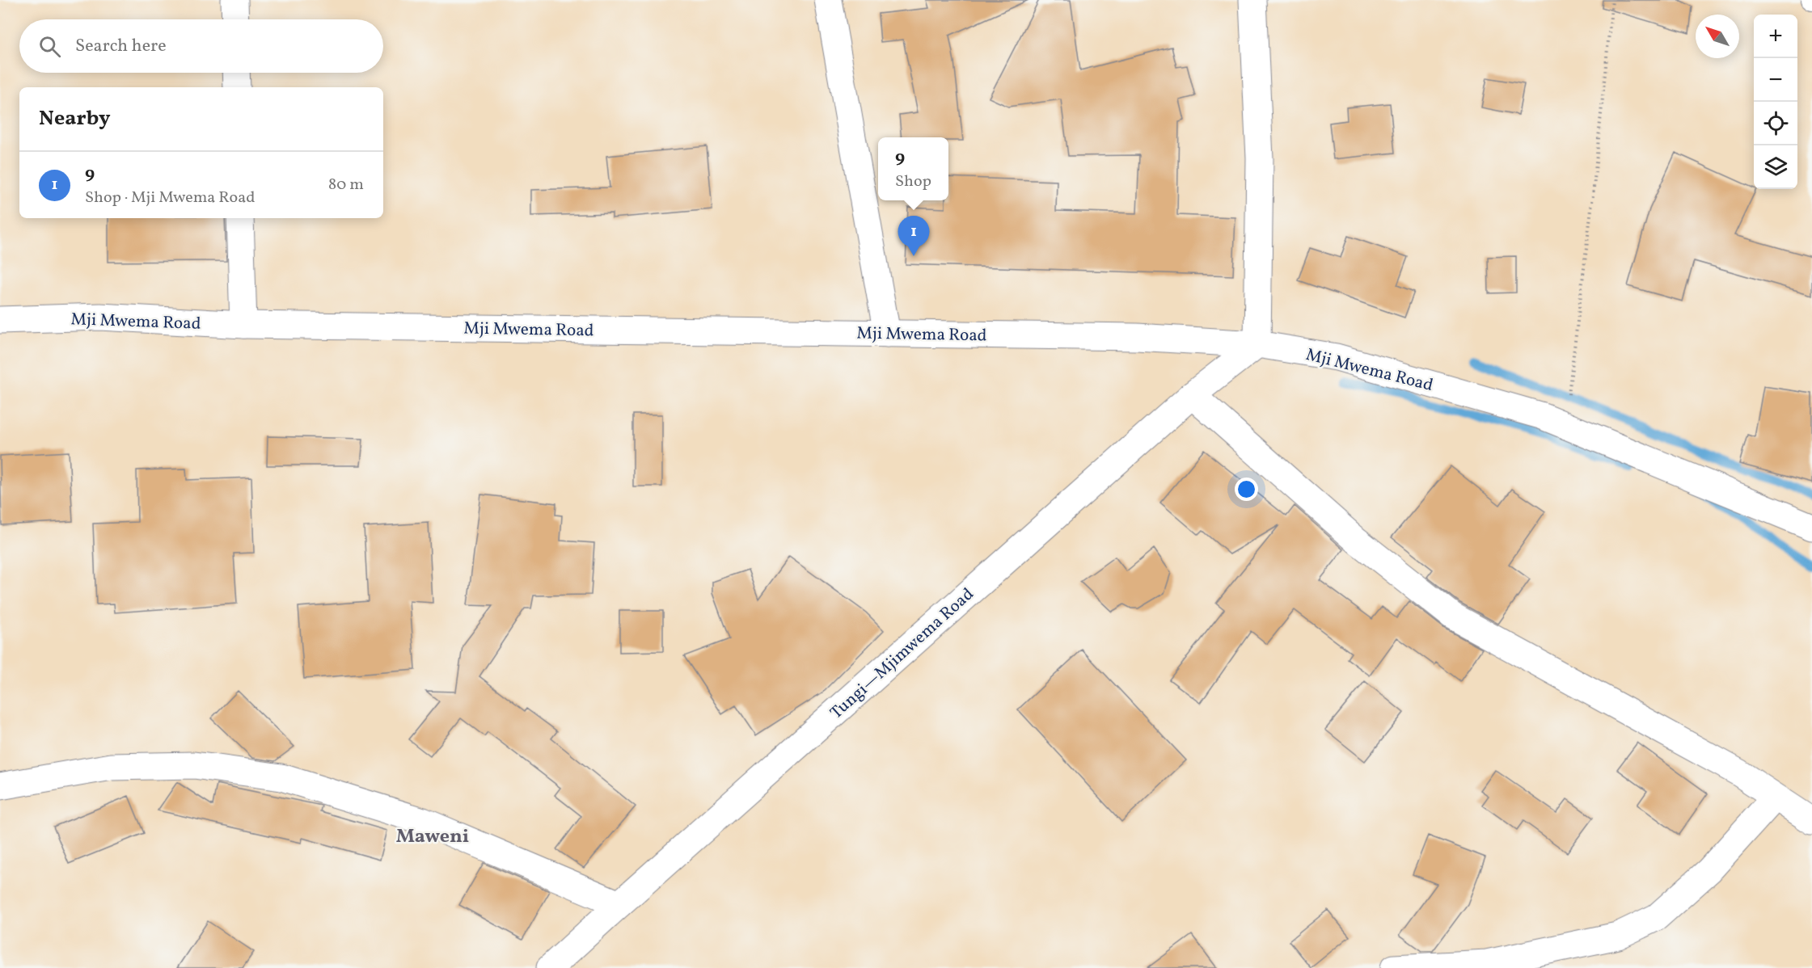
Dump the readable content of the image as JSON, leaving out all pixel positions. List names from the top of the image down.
{
  "streets": {
    "street": ["Mji Mwema Road", "Tungi—Mjimwema Road"]
  },
  "crossings": [
    ["Mji Mwema Road", "Tungi—Mjimwema Road"]
  ],
  "districts": ["Maweni"],
  "north": "top left",
  "page": {
    "map_buttons": ["+", "−"],
    "search": "Search here",
    "heading": "Nearby",
    "popup": ["9", "Shop"],
    "list": [
      {
        "mark": "1",
        "name": "9",
        "note": "Shop · Mji Mwema Road",
        "value": "80 m"
      }
    ],
    "pins": "1"
  }
}
